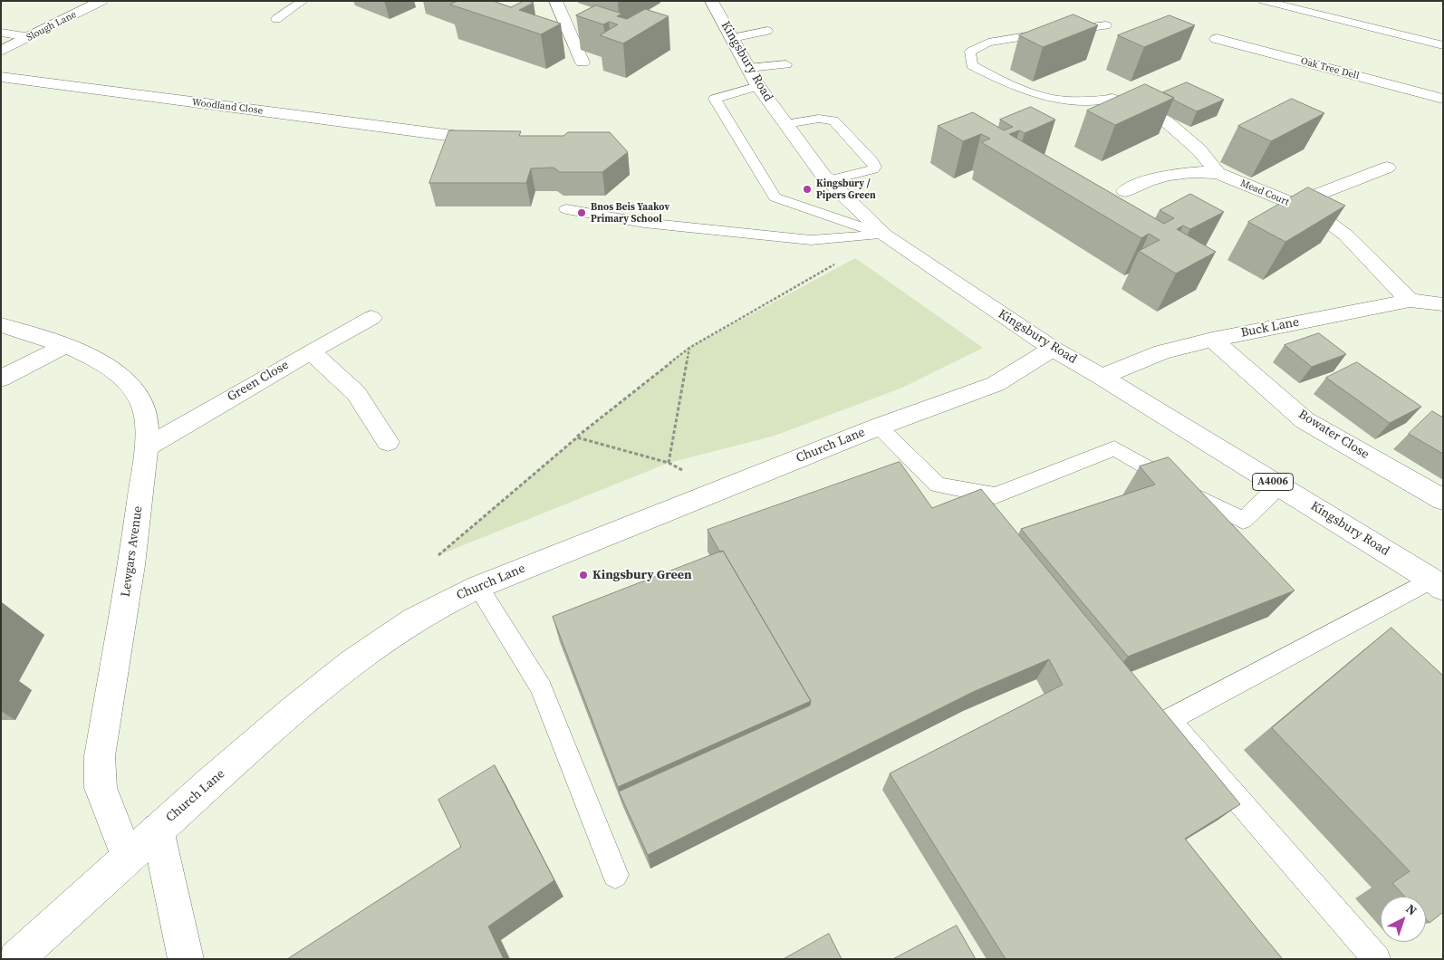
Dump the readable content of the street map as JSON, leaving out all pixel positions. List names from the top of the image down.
{
  "streets": {
    "street": [
      "Slough Lane",
      "Kingsbury Road",
      "Oak Tree Dell",
      "Woodland Close",
      "Mead Court",
      "Buck Lane",
      "Green Close",
      "Bowater Close",
      "Church Lane",
      "A4006",
      "Lewgars Avenue"
    ]
  },
  "crossings": [
    ["Kingsbury Road", "Buck Lane"],
    ["Kingsbury Road", "Church Lane"],
    ["Mead Court", "Buck Lane"],
    ["Buck Lane", "Bowater Close"],
    ["Green Close", "Lewgars Avenue"],
    ["Church Lane", "Lewgars Avenue"]
  ],
  "places": ["Kingsbury / Pipers Green", "Bnos Beis Yaakov Primary School", "Kingsbury Green"],
  "north": "top right"
}
